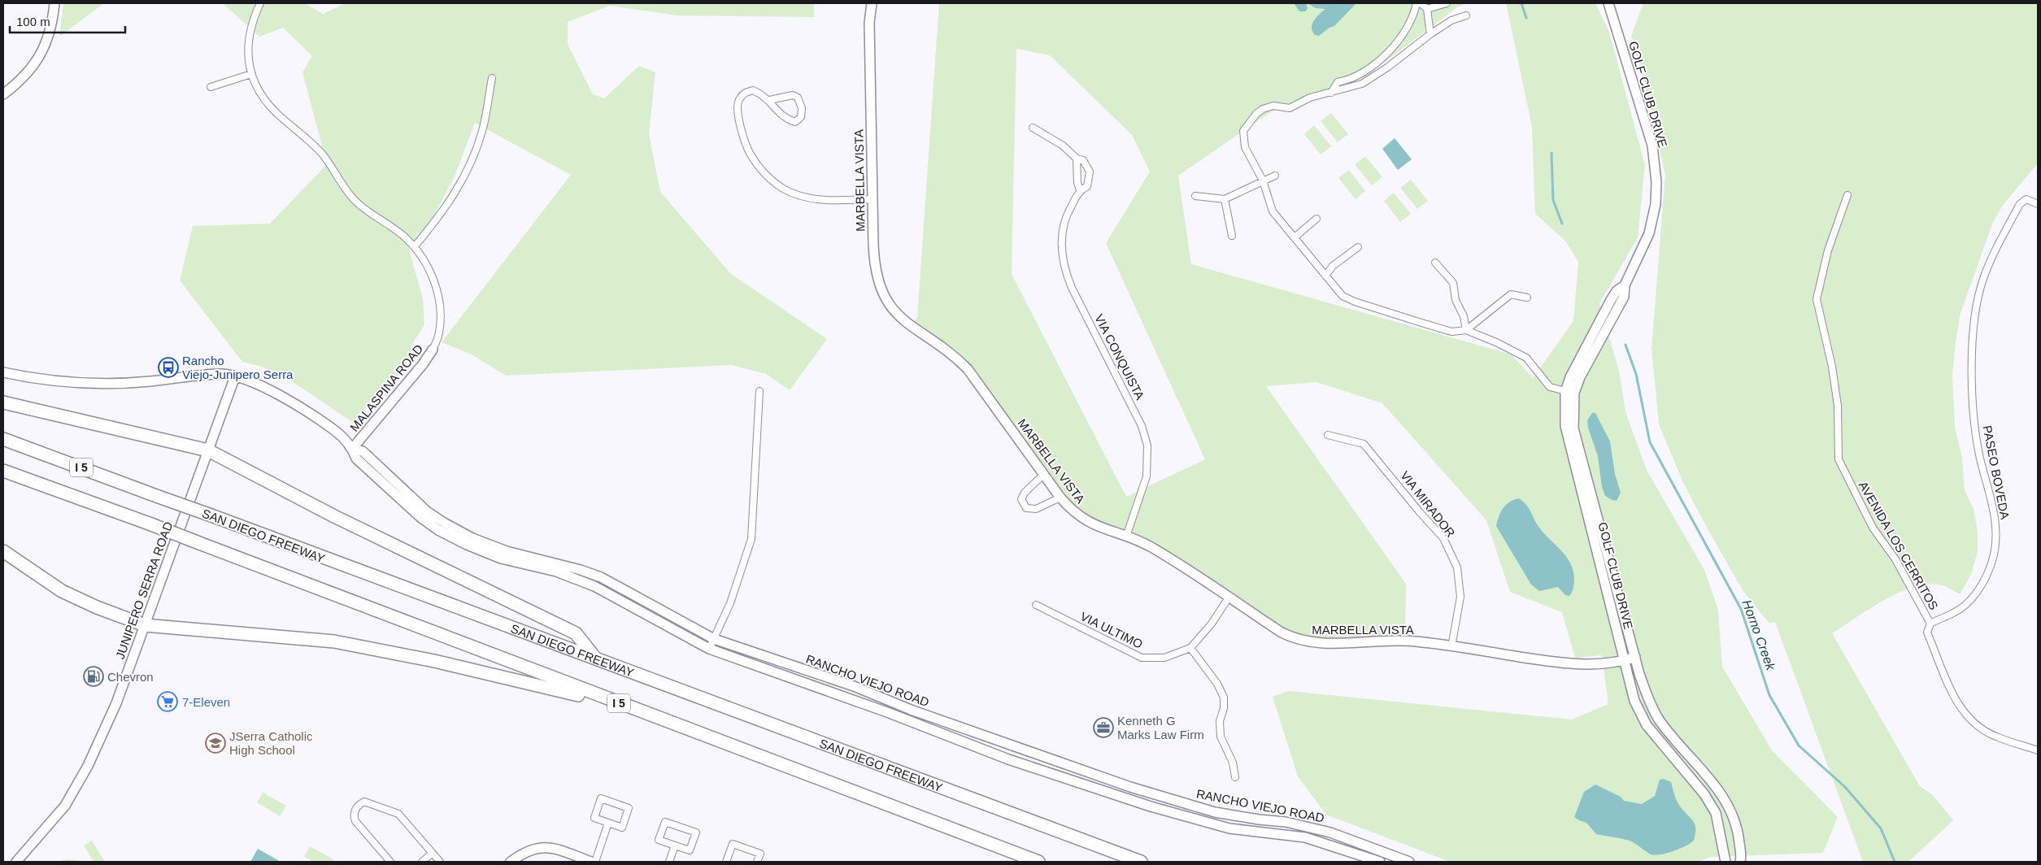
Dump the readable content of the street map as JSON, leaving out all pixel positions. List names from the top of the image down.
{
  "streets": {
    "highway": ["I 5", "SAN DIEGO FREEWAY"],
    "main road": [
      "GOLF CLUB DRIVE",
      "MARBELLA VISTA",
      "MALASPINA ROAD",
      "JUNIPERO SERRA ROAD",
      "RANCHO VIEJO ROAD"
    ],
    "street": [
      "VIA CONQUISTA",
      "PASEO BOVEDA",
      "VIA MIRADOR",
      "AVENIDA LOS CERRITOS",
      "VIA ULTIMO"
    ]
  },
  "crossings": [
    ["GOLF CLUB DRIVE", "MARBELLA VISTA"],
    ["MARBELLA VISTA", "VIA CONQUISTA"],
    ["MARBELLA VISTA", "VIA MIRADOR"],
    ["MARBELLA VISTA", "VIA ULTIMO"],
    ["MALASPINA ROAD", "RANCHO VIEJO ROAD"],
    ["PASEO BOVEDA", "AVENIDA LOS CERRITOS"],
    ["JUNIPERO SERRA ROAD", "RANCHO VIEJO ROAD"]
  ],
  "water": ["Horno Creek"],
  "places": {
    "bus stop": ["Rancho Viejo-Junipero Serra"],
    "fuel station": ["Chevron"],
    "supermarket": ["7-Eleven"],
    "office": ["Kenneth G Marks Law Firm"],
    "school or university": ["JSerra Catholic High School"]
  },
  "scale_bar": "100 m"
}
